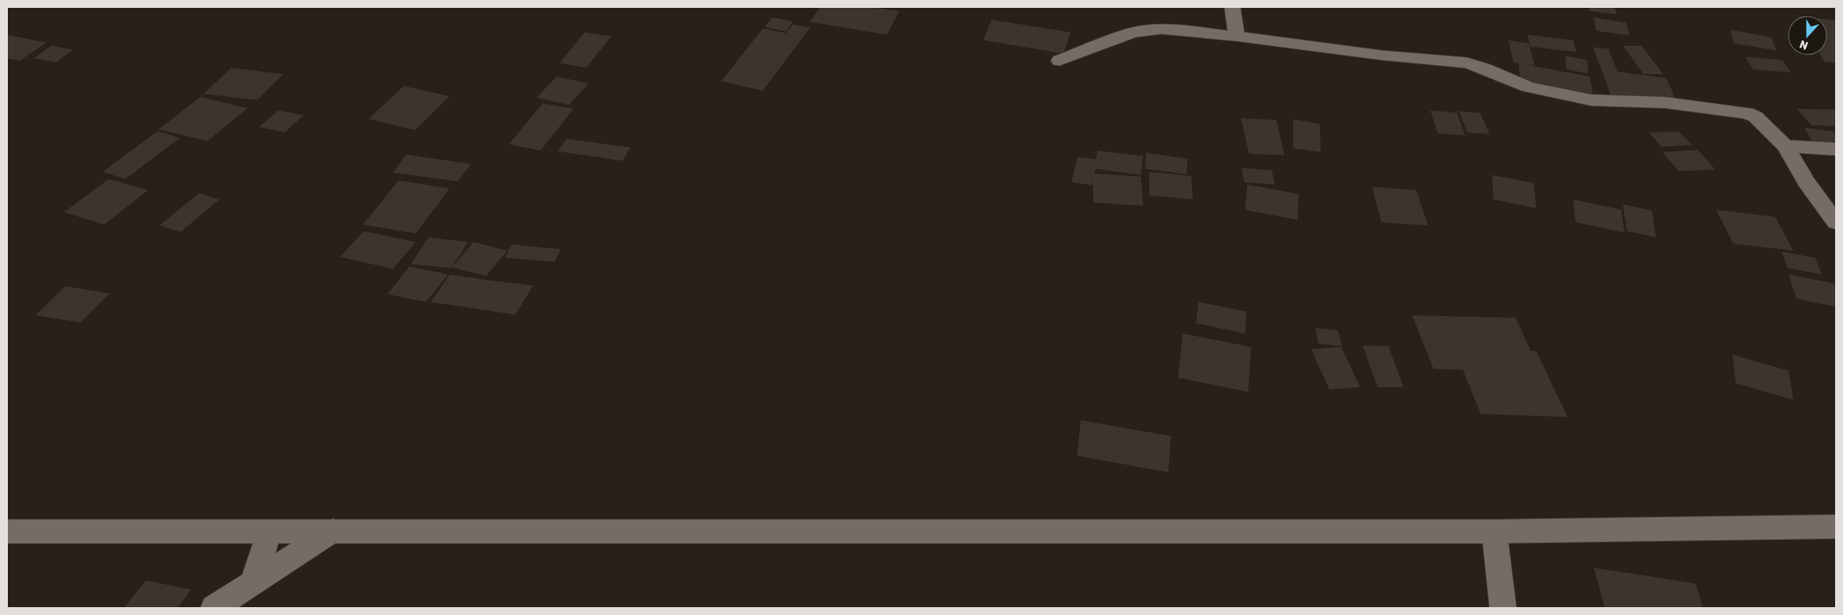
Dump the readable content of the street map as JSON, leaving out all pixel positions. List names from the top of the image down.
{
  "north": "bottom"
}
